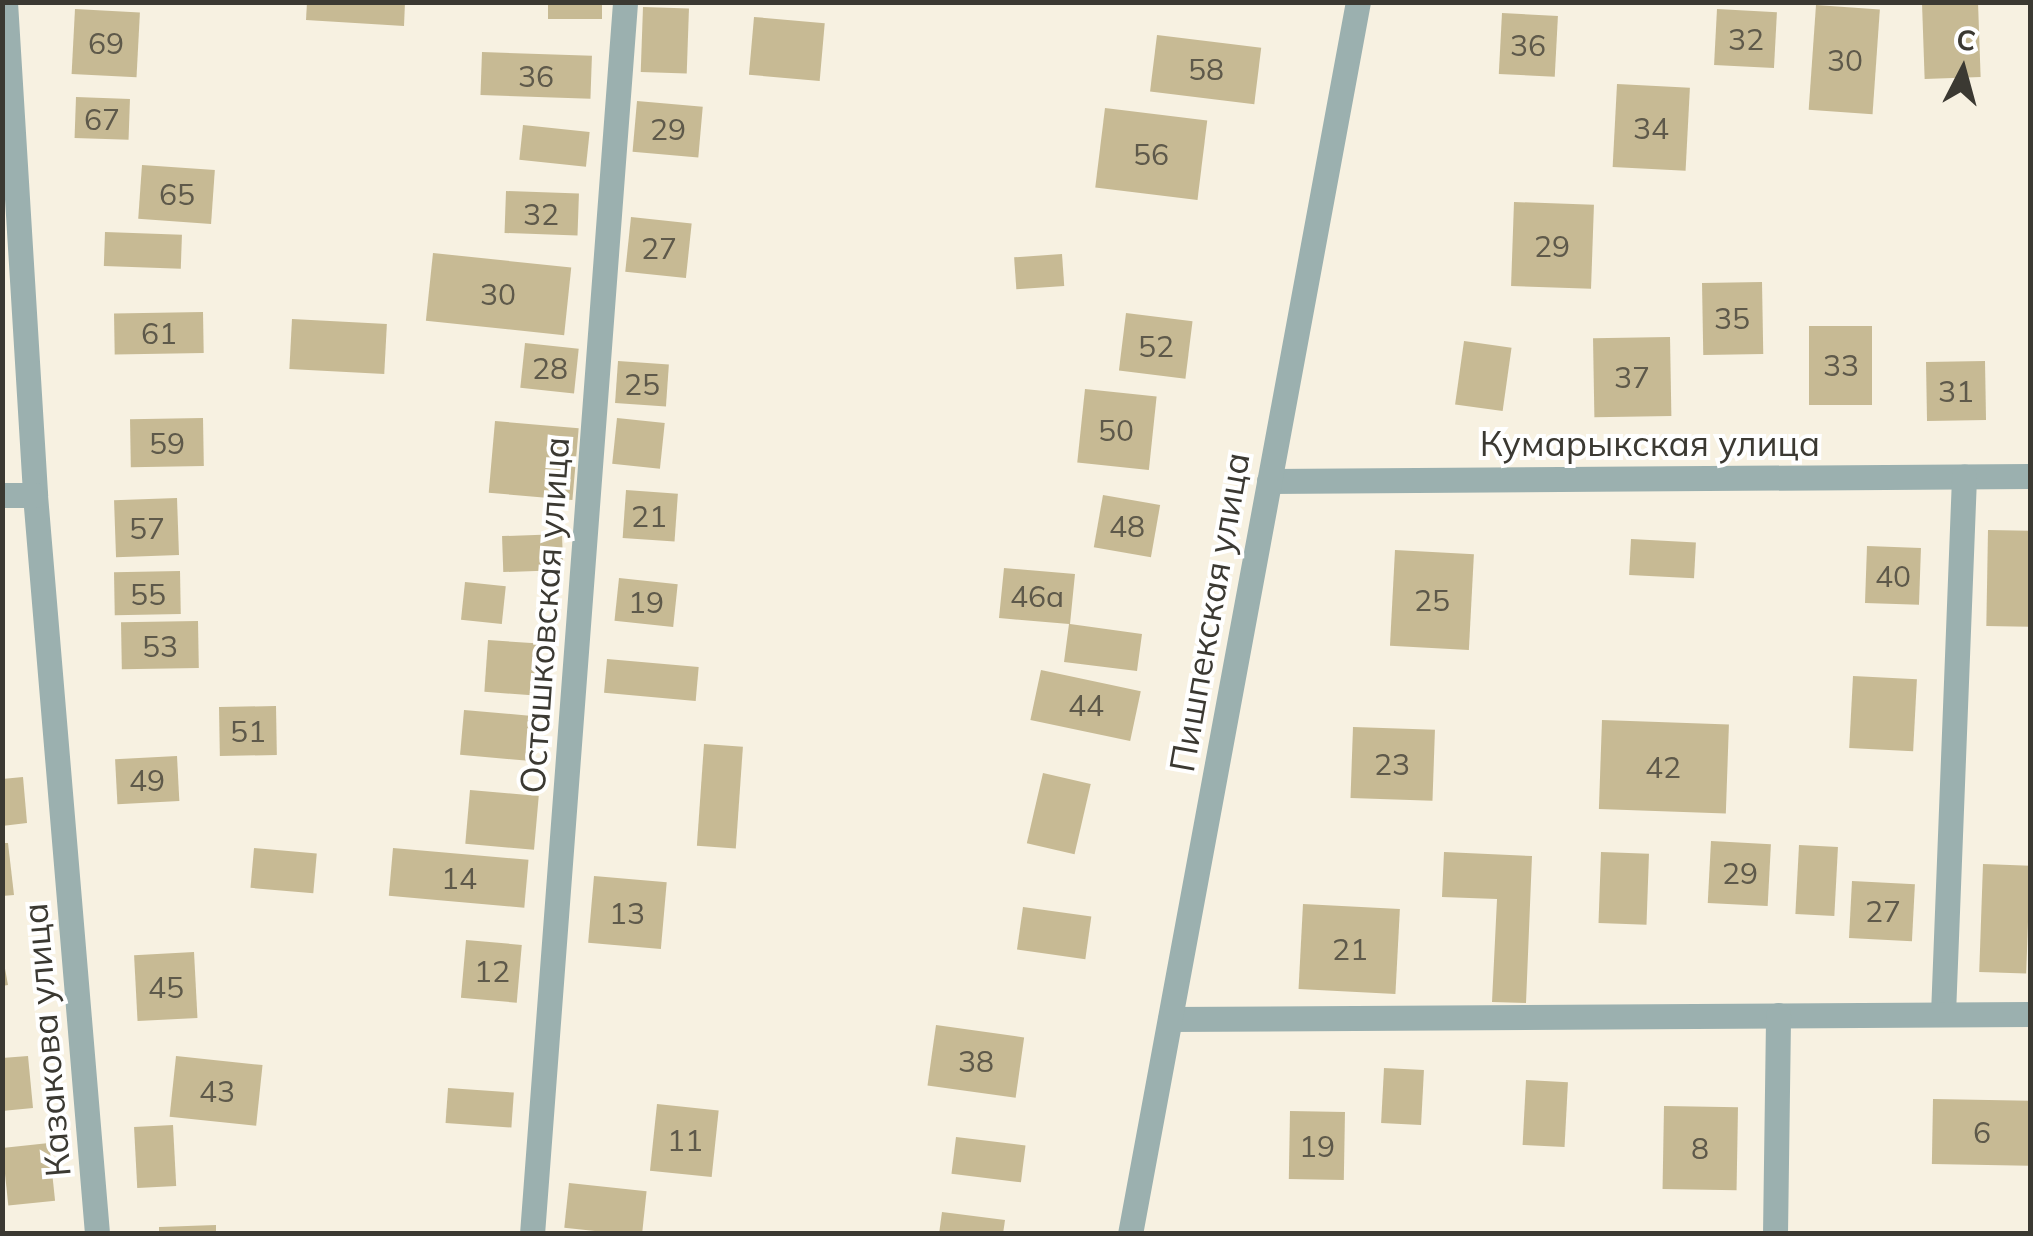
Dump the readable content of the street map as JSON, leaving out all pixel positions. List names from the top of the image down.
{
  "streets": {
    "street": [
      "Кумарыкская улица",
      "Пишпекская улица",
      "Осташковская улица",
      "Казакова улица"
    ]
  },
  "crossings": [
    ["Кумарыкская улица", "Пишпекская улица"]
  ],
  "house_numbers": [
    "32",
    "69",
    "36",
    "30",
    "58",
    "36",
    "67",
    "34",
    "29",
    "56",
    "65",
    "32",
    "29",
    "27",
    "30",
    "35",
    "61",
    "52",
    "33",
    "28",
    "37",
    "25",
    "31",
    "50",
    "59",
    "21",
    "48",
    "57",
    "40",
    "55",
    "46a",
    "25",
    "19",
    "53",
    "44",
    "51",
    "23",
    "42",
    "49",
    "29",
    "14",
    "27",
    "13",
    "21",
    "12",
    "45",
    "38",
    "43",
    "6",
    "11",
    "19",
    "8"
  ],
  "north": "top"
}
